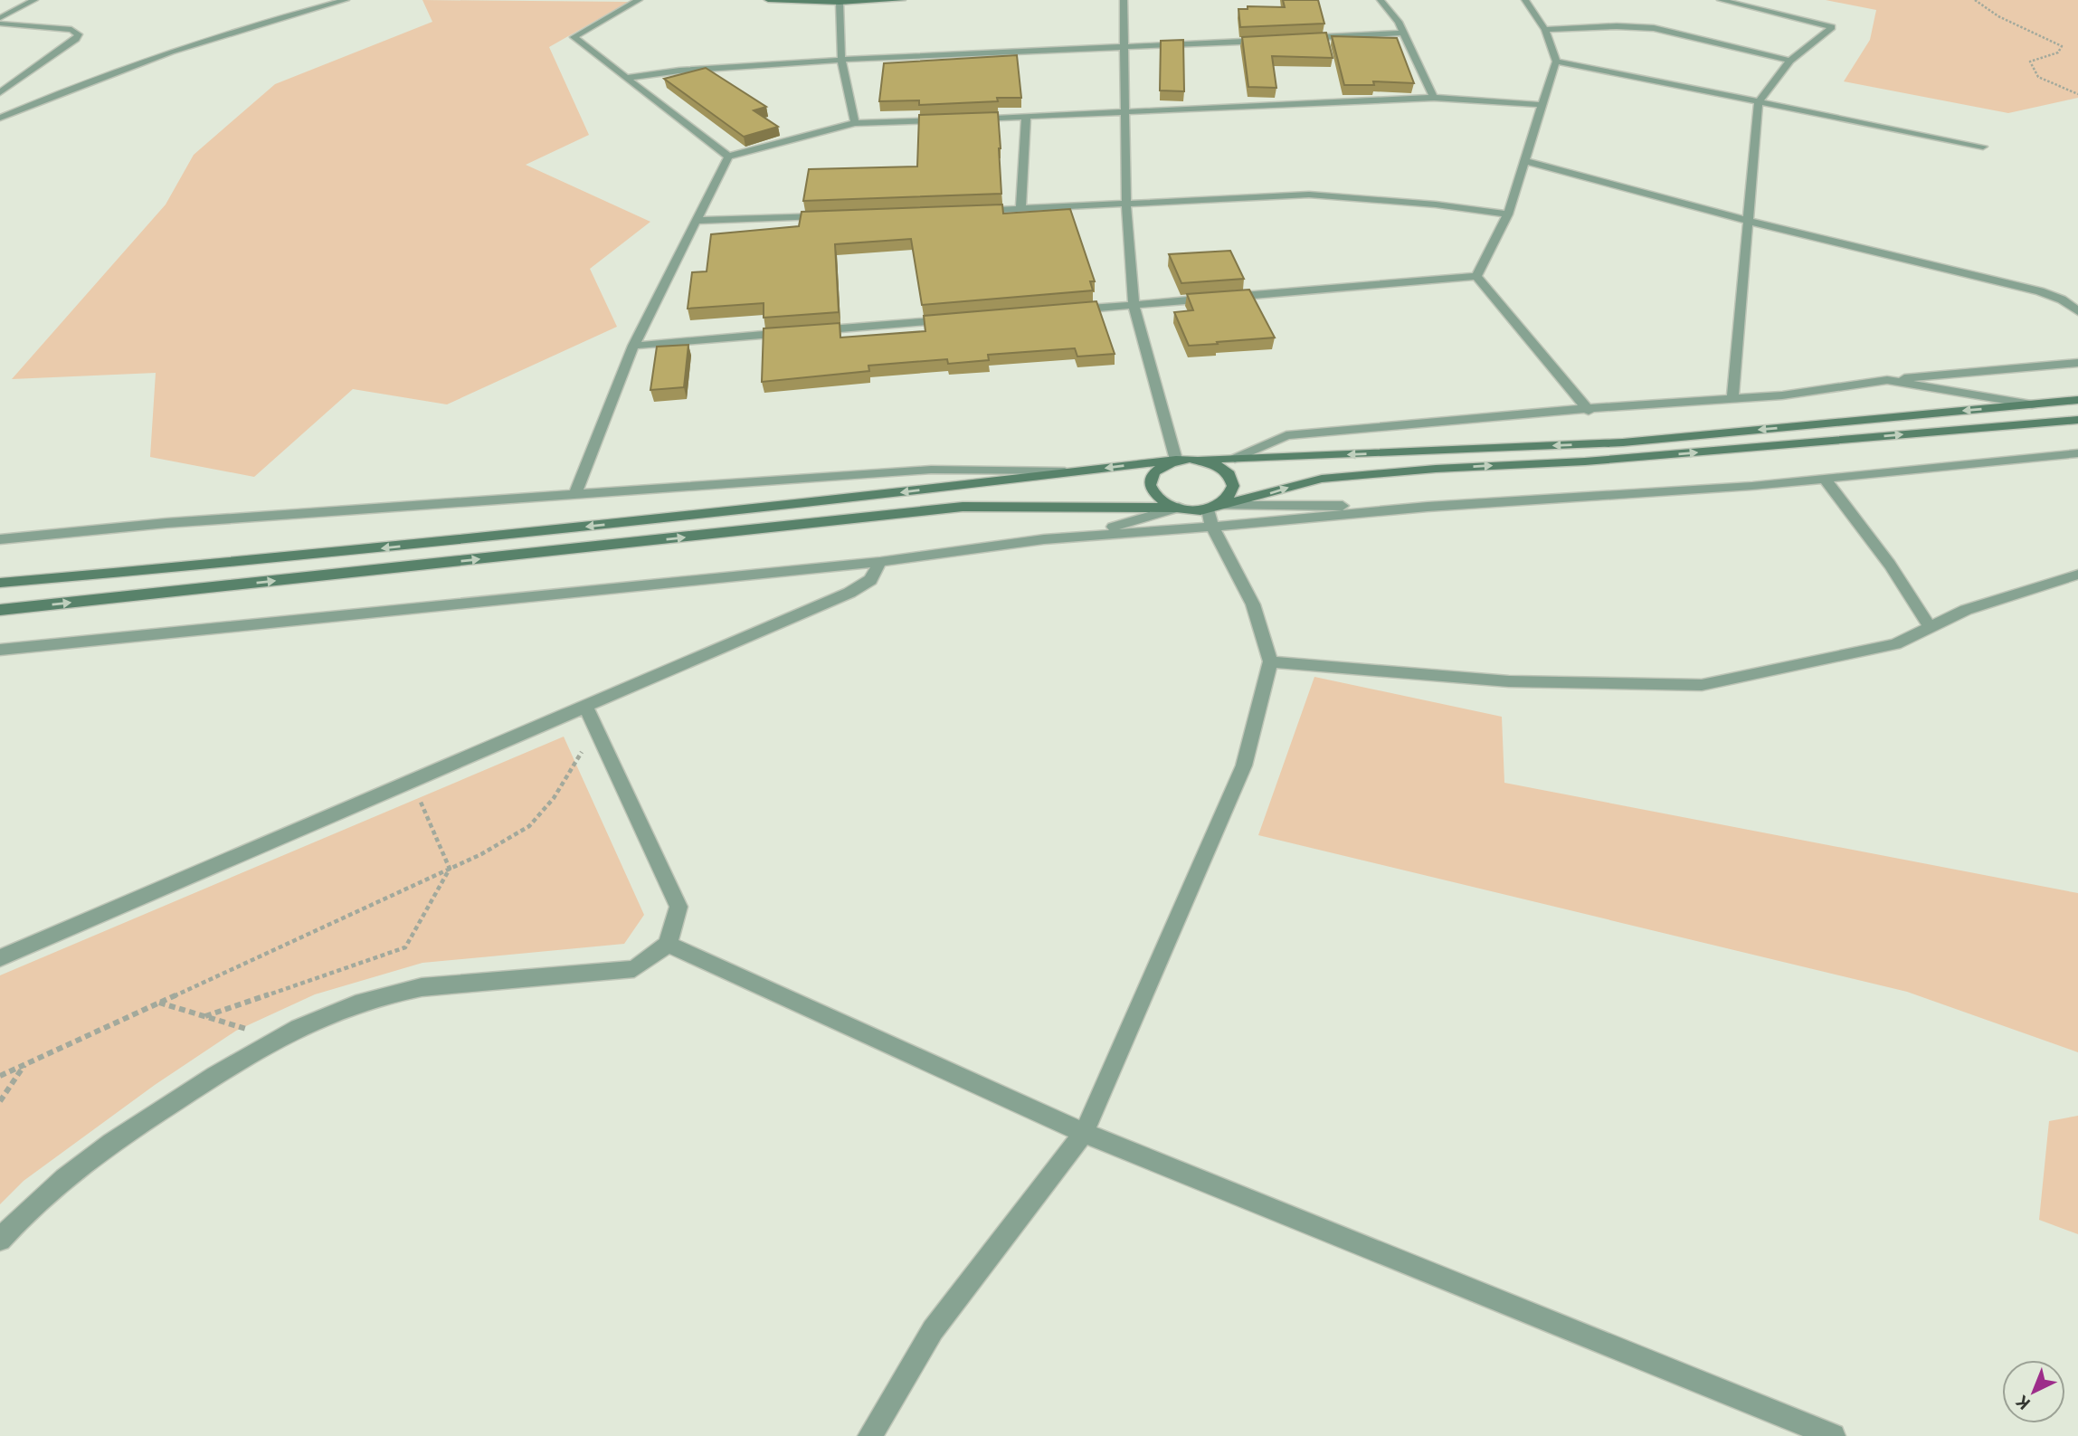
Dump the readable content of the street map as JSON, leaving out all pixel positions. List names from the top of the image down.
{
  "north": "bottom left"
}
